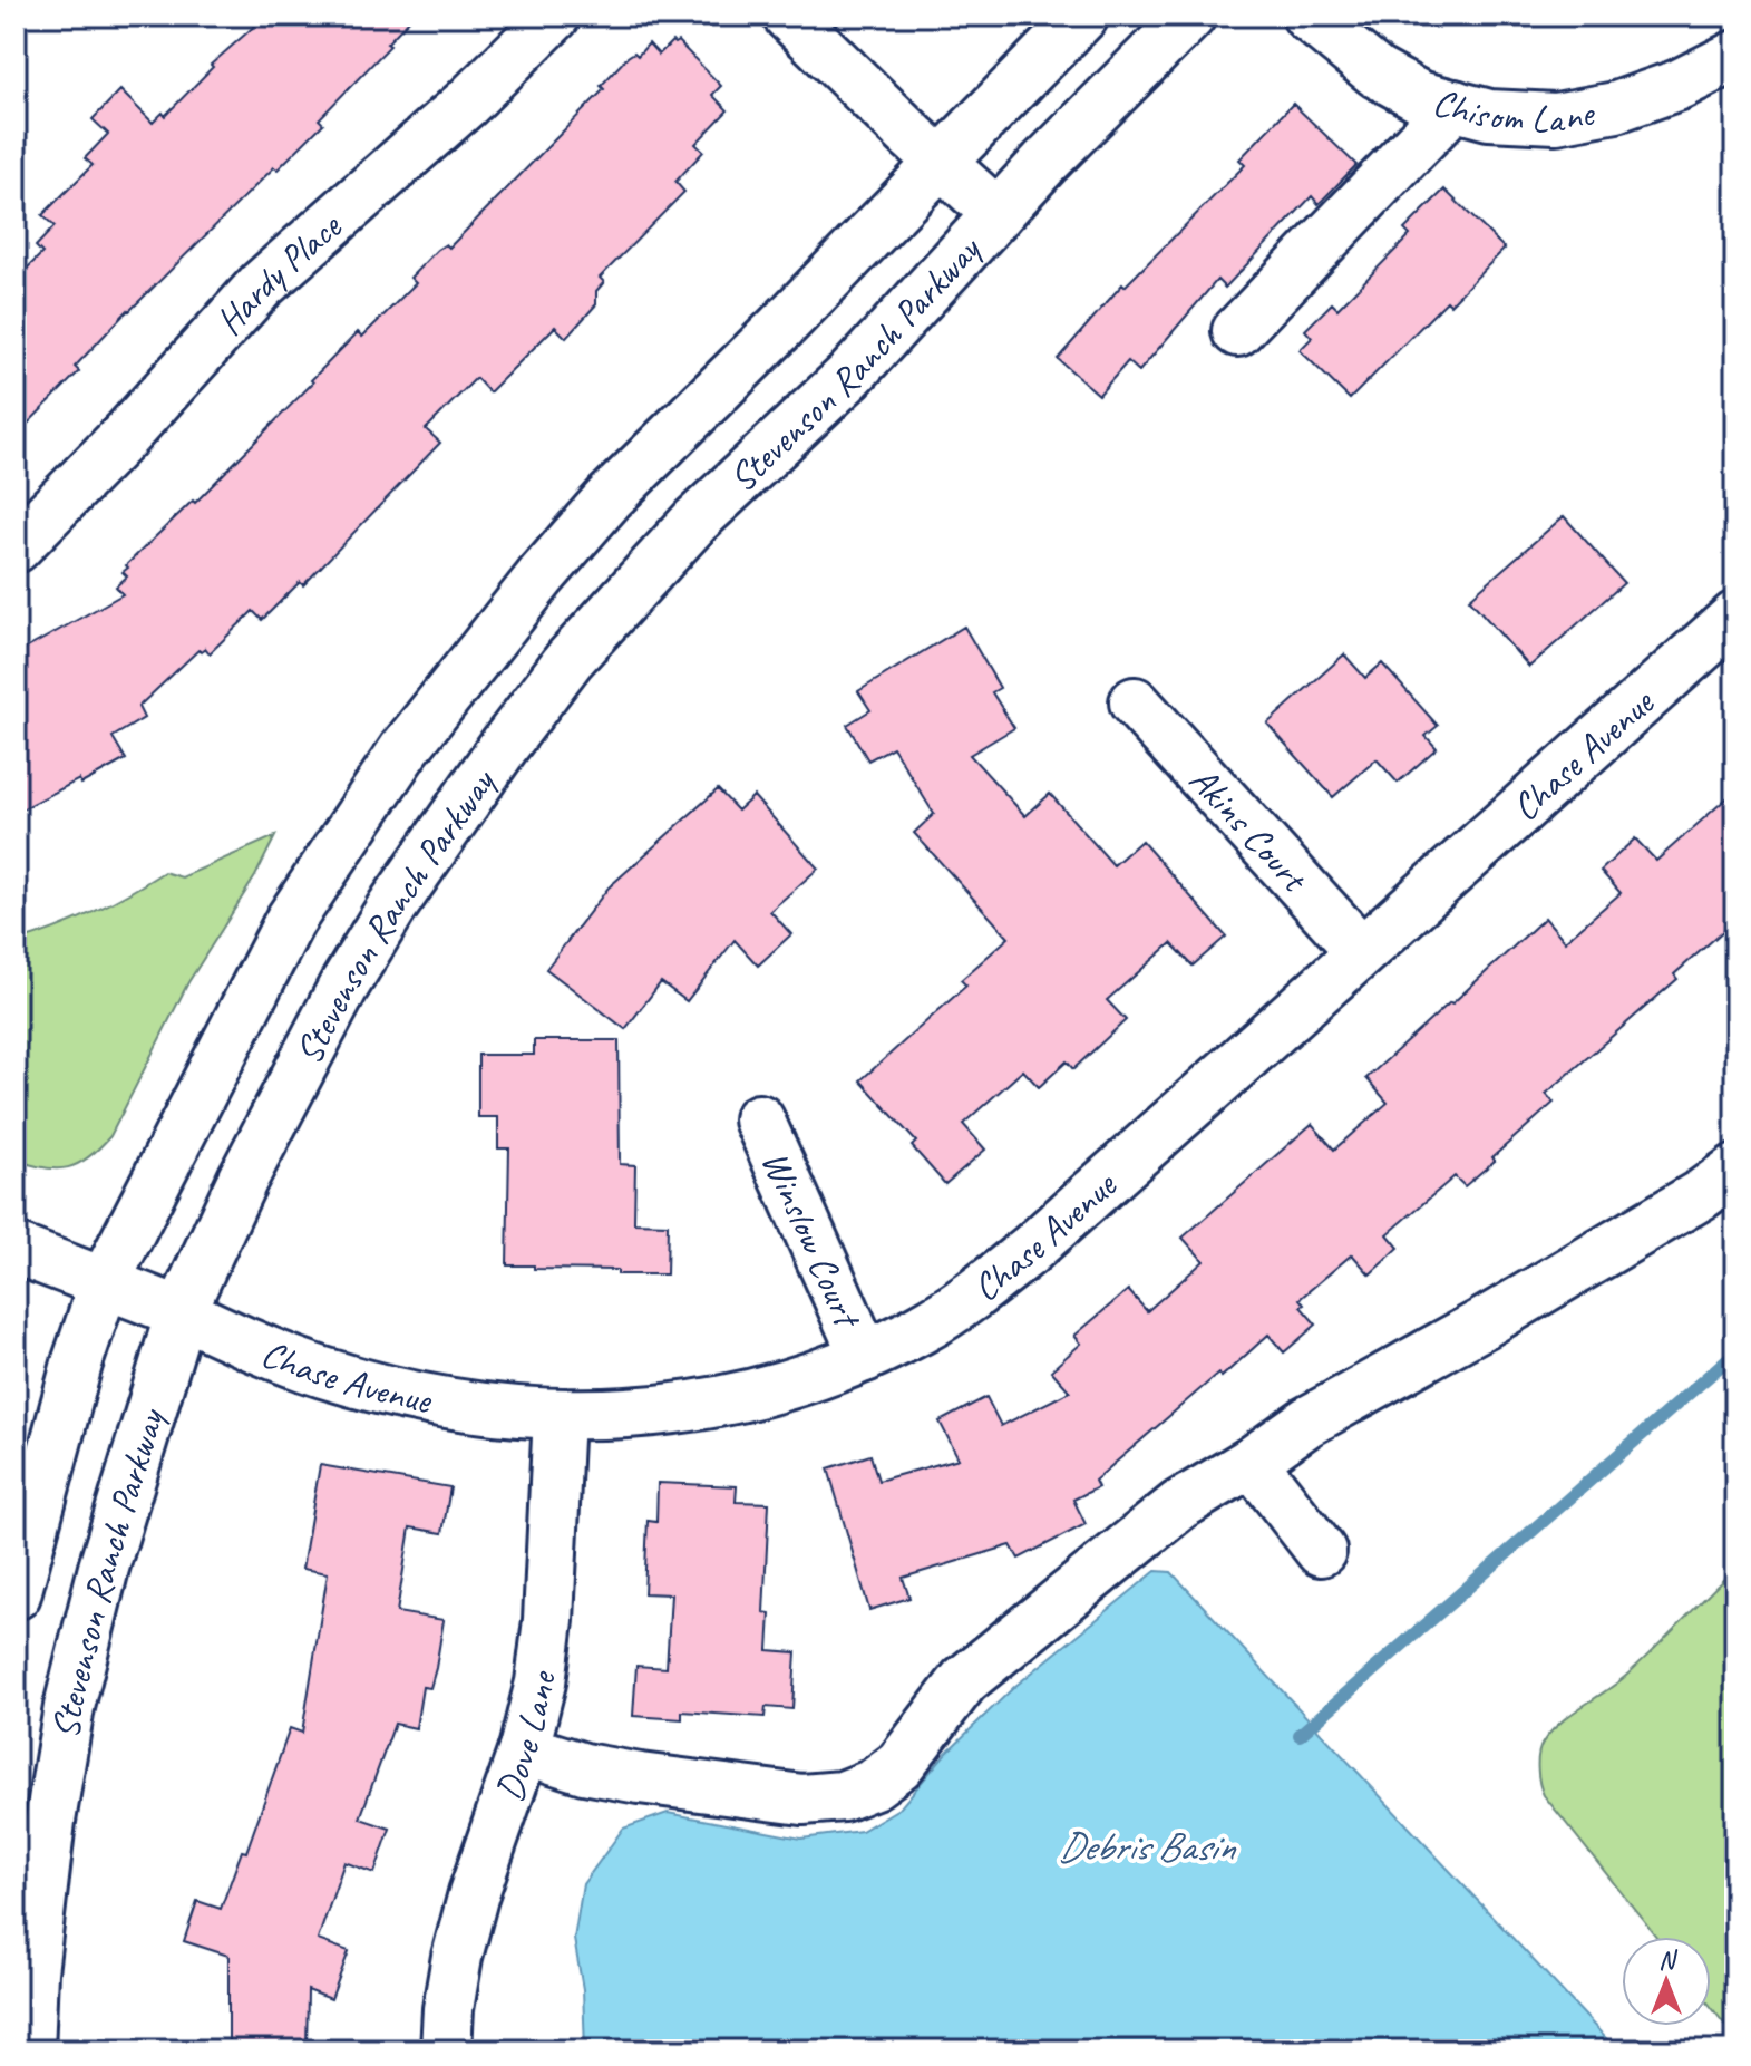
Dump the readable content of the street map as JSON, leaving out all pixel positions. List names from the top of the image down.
{
  "streets": {
    "street": [
      "Chisom Lane",
      "Hardy Place",
      "Stevenson Ranch Parkway",
      "Chase Avenue",
      "Akins Court",
      "Winslow Court",
      "Dove Lane"
    ]
  },
  "crossings": [
    ["Stevenson Ranch Parkway", "Chase Avenue"],
    ["Chase Avenue", "Akins Court"],
    ["Chase Avenue", "Winslow Court"],
    ["Chase Avenue", "Dove Lane"]
  ],
  "water": ["Debris Basin"],
  "north": "top"
}
